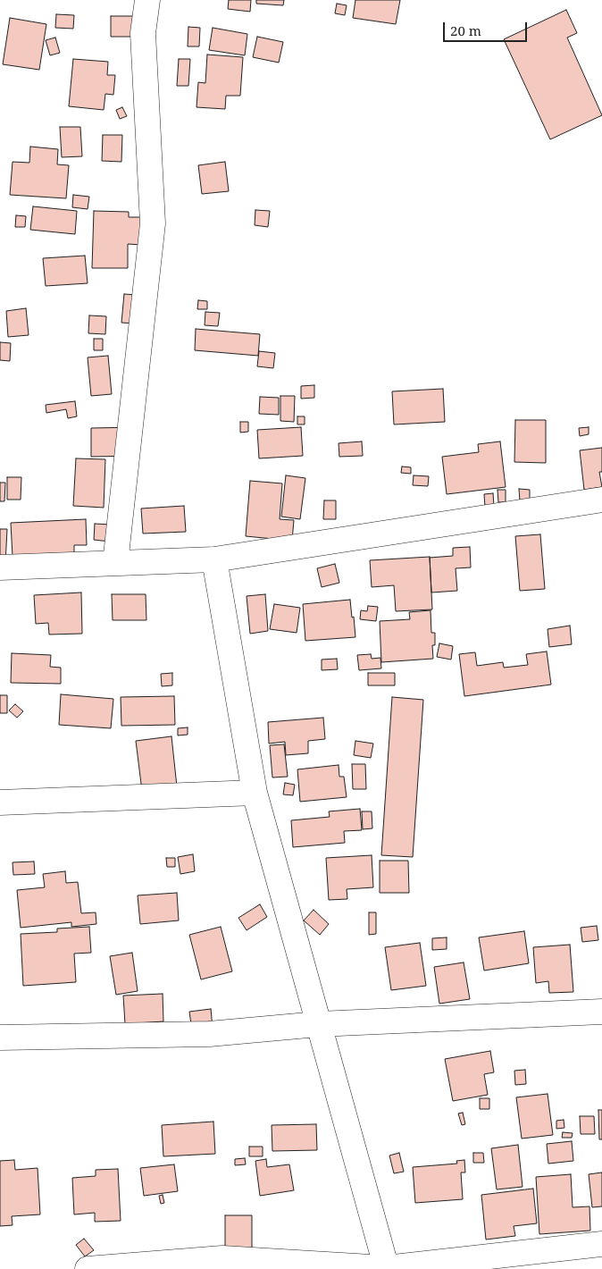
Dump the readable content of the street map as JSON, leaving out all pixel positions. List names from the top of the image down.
{
  "scale_bar": "20 m"
}
